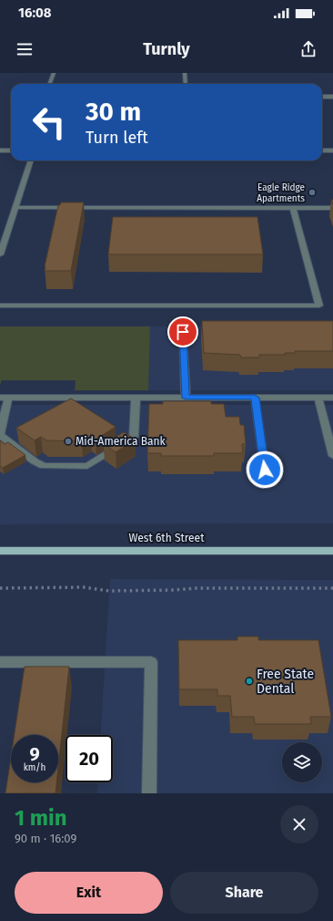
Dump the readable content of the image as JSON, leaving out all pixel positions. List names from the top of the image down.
{
  "streets": {
    "main road": ["West 6th Street"]
  },
  "places": ["Eagle Ridge Apartments", "Mid-America Bank", "Free State Dental"],
  "page": {
    "status": "16:08",
    "header": "Turnly",
    "turn": ["30 m", "Turn left"],
    "speed": "9 km/h",
    "limit": "20",
    "heading": ["1 min", "90 m · 16:09"],
    "buttons": ["Exit", "Share"]
  }
}
